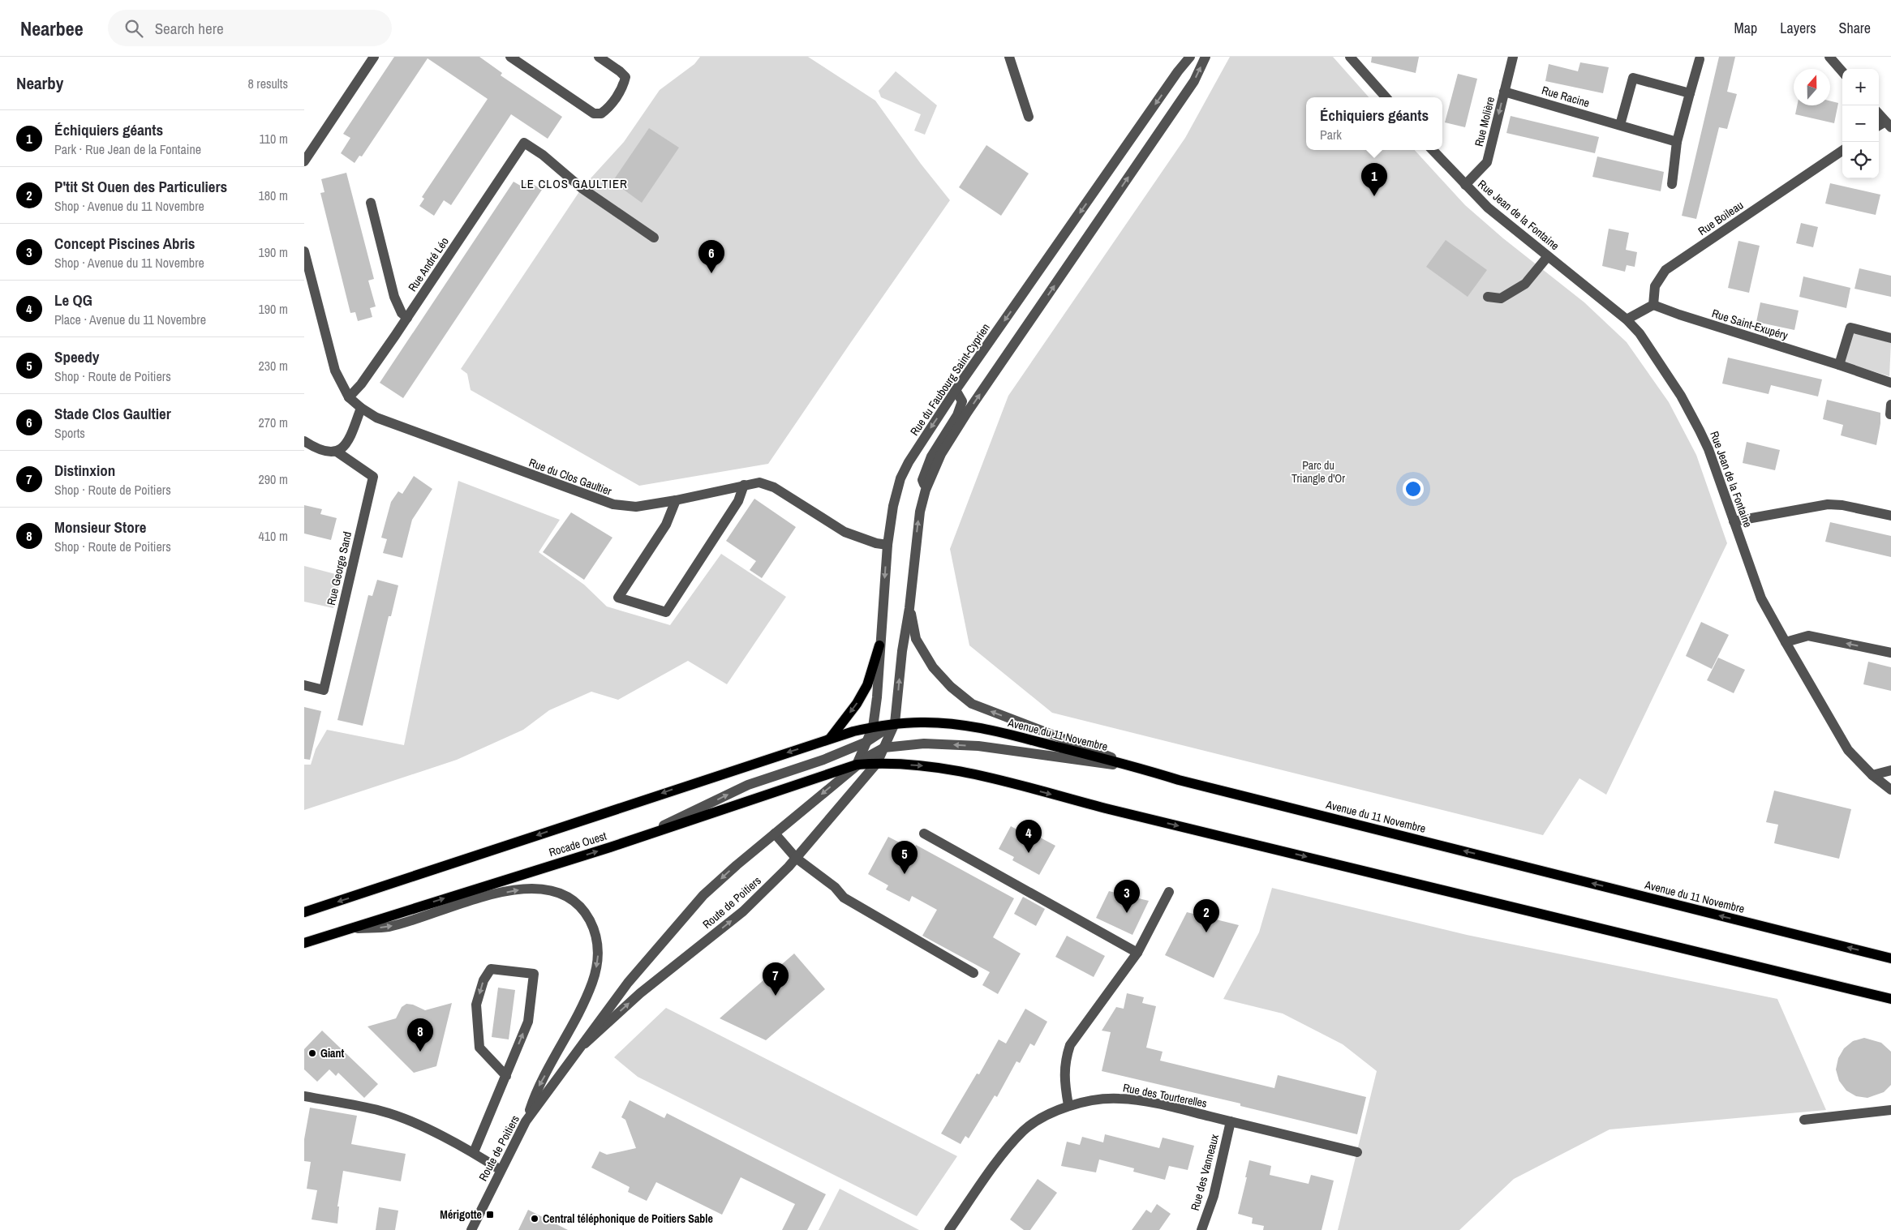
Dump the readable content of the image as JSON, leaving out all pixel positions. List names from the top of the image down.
{
  "streets": {
    "main road": ["Avenue du 11 Novembre", "Rocade Ouest"],
    "street": [
      "Rue Racine",
      "Rue Molière",
      "Rue Jean de la Fontaine",
      "Rue Boileau",
      "Rue André Léo",
      "Rue Saint-Exupéry",
      "Rue du Faubourg Saint-Cyprien",
      "Rue du Clos Gaultier",
      "Rue George Sand",
      "Route de Poitiers",
      "Rue des Tourterelles",
      "Rue des Vanneaux"
    ]
  },
  "crossings": [
    ["Rue Racine", "Rue Molière"],
    ["Rue Molière", "Rue Jean de la Fontaine"],
    ["Rue Boileau", "Rue Saint-Exupéry"],
    ["Rue André Léo", "Rue du Clos Gaultier"],
    ["Rue du Faubourg Saint-Cyprien", "Rue du Clos Gaultier"],
    ["Rue du Faubourg Saint-Cyprien", "Avenue du 11 Novembre"],
    ["Rue du Faubourg Saint-Cyprien", "Rocade Ouest"],
    ["Rue du Faubourg Saint-Cyprien", "Route de Poitiers"],
    ["Avenue du 11 Novembre", "Rocade Ouest"],
    ["Rocade Ouest", "Route de Poitiers"],
    ["Rue des Tourterelles", "Rue des Vanneaux"]
  ],
  "one_way": ["Rue Molière"],
  "districts": ["LE CLOS GAULTIER"],
  "parks": ["Parc du Triangle d'Or"],
  "places": {
    "other": ["Giant", "Central téléphonique de Poitiers Sable"],
    "transit": ["Mérigotte"]
  },
  "north": "top",
  "page": {
    "header": "Nearbee",
    "search": "Search here",
    "nav": ["Map", "Layers", "Share"],
    "heading": ["Nearby", "8 results"],
    "map_buttons": ["+", "−"],
    "popup": ["Échiquiers géants", "Park"],
    "list": [
      {
        "mark": "1",
        "name": "Échiquiers géants",
        "note": "Park · Rue Jean de la Fontaine",
        "value": "110 m"
      },
      {
        "mark": "2",
        "name": "P'tit St Ouen des Particuliers",
        "note": "Shop · Avenue du 11 Novembre",
        "value": "180 m"
      },
      {
        "mark": "3",
        "name": "Concept Piscines Abris",
        "note": "Shop · Avenue du 11 Novembre",
        "value": "190 m"
      },
      {
        "mark": "4",
        "name": "Le QG",
        "note": "Place · Avenue du 11 Novembre",
        "value": "190 m"
      },
      {
        "mark": "5",
        "name": "Speedy",
        "note": "Shop · Route de Poitiers",
        "value": "230 m"
      },
      {
        "mark": "6",
        "name": "Stade Clos Gaultier",
        "note": "Sports",
        "value": "270 m"
      },
      {
        "mark": "7",
        "name": "Distinxion",
        "note": "Shop · Route de Poitiers",
        "value": "290 m"
      },
      {
        "mark": "8",
        "name": "Monsieur Store",
        "note": "Shop · Route de Poitiers",
        "value": "410 m"
      }
    ],
    "pins": [
      "1",
      "6",
      "4",
      "5",
      "3",
      "2",
      "7",
      "8"
    ]
  }
}
